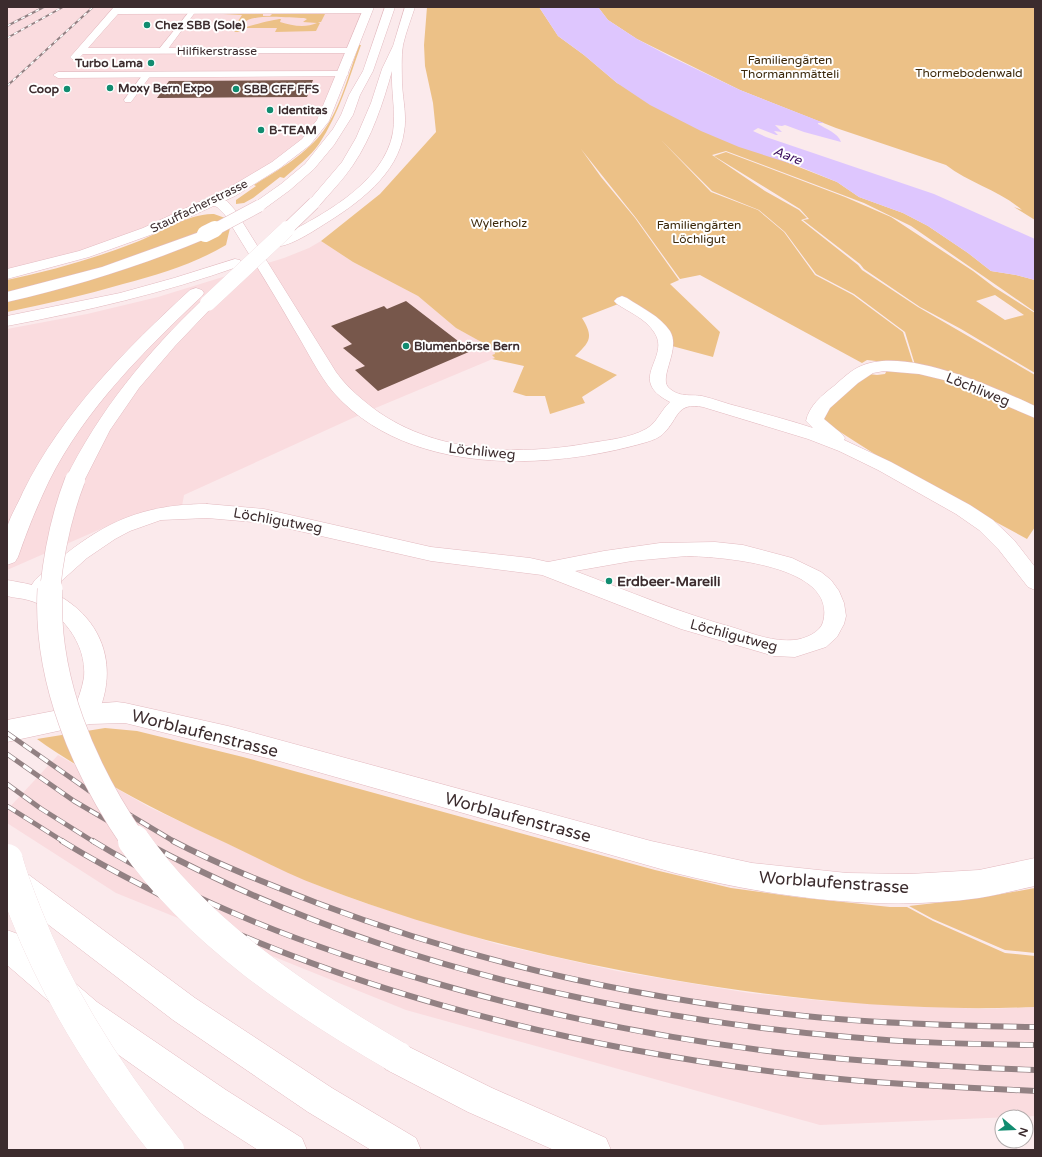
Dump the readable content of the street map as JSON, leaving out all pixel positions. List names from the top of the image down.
{
  "streets": {
    "main road": ["Stauffacherstrasse", "Worblaufenstrasse"],
    "street": ["Hilfikerstrasse", "Löchliweg", "Löchligutweg"]
  },
  "crossings": [
    ["Hilfikerstrasse", "Stauffacherstrasse"],
    ["Stauffacherstrasse", "Löchliweg"]
  ],
  "water": ["Aare"],
  "parks": [
    "Familiengärten Thormannmätteli",
    "Thormebodenwald",
    "Wylerholz",
    "Familiengärten Löchligut"
  ],
  "places": [
    "Chez SBB (Sole)",
    "Turbo Lama",
    "Moxy Bern Expo",
    "Coop",
    "SBB CFF FFS",
    "Identitas",
    "B-TEAM",
    "Blumenbörse Bern",
    "Erdbeer-Mareili"
  ],
  "north": "right"
}
